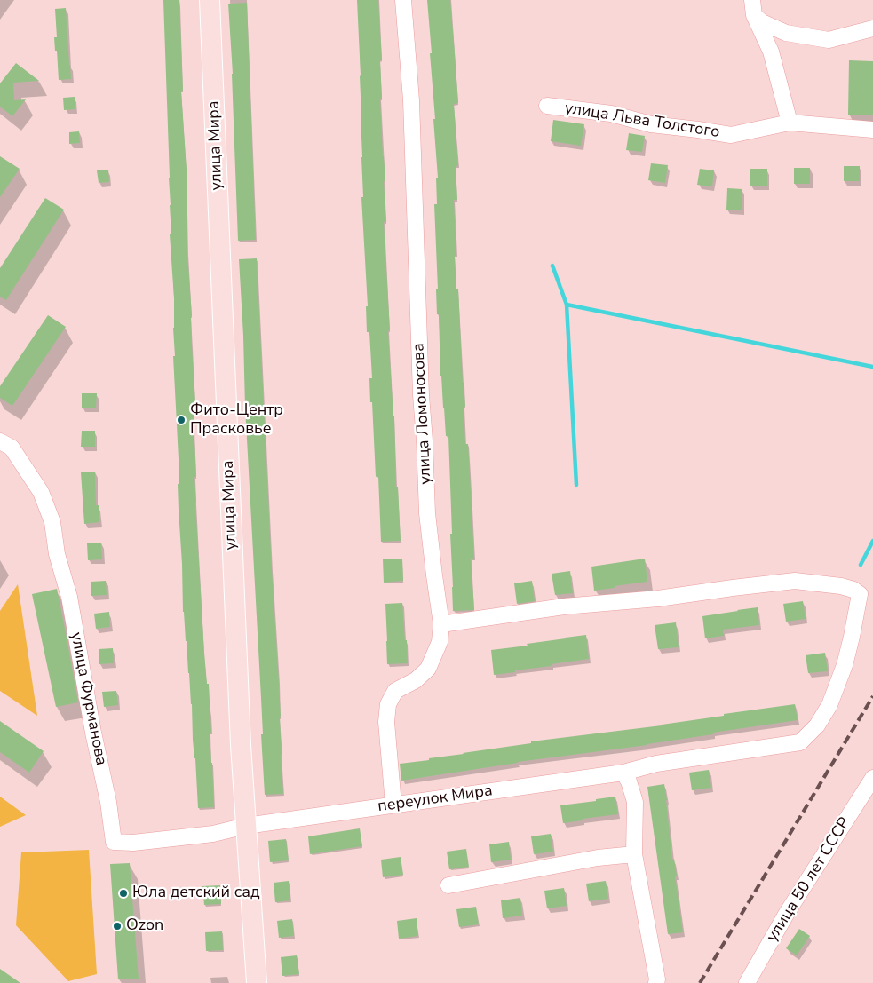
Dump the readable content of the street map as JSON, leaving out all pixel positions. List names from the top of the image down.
{
  "streets": {
    "main road": ["улица Мира"],
    "street": [
      "улица Льва Толстого",
      "улица Ломоносова",
      "улица Фурманова",
      "переулок Мира",
      "улица 50 лет СССР"
    ]
  },
  "crossings": [
    ["улица Мира", "улица Фурманова"],
    ["улица Мира", "переулок Мира"],
    ["улица Ломоносова", "переулок Мира"],
    ["улица Фурманова", "переулок Мира"]
  ],
  "places": ["Фито-Центр Прасковье", "Юла детский сад", "Ozon"]
}
